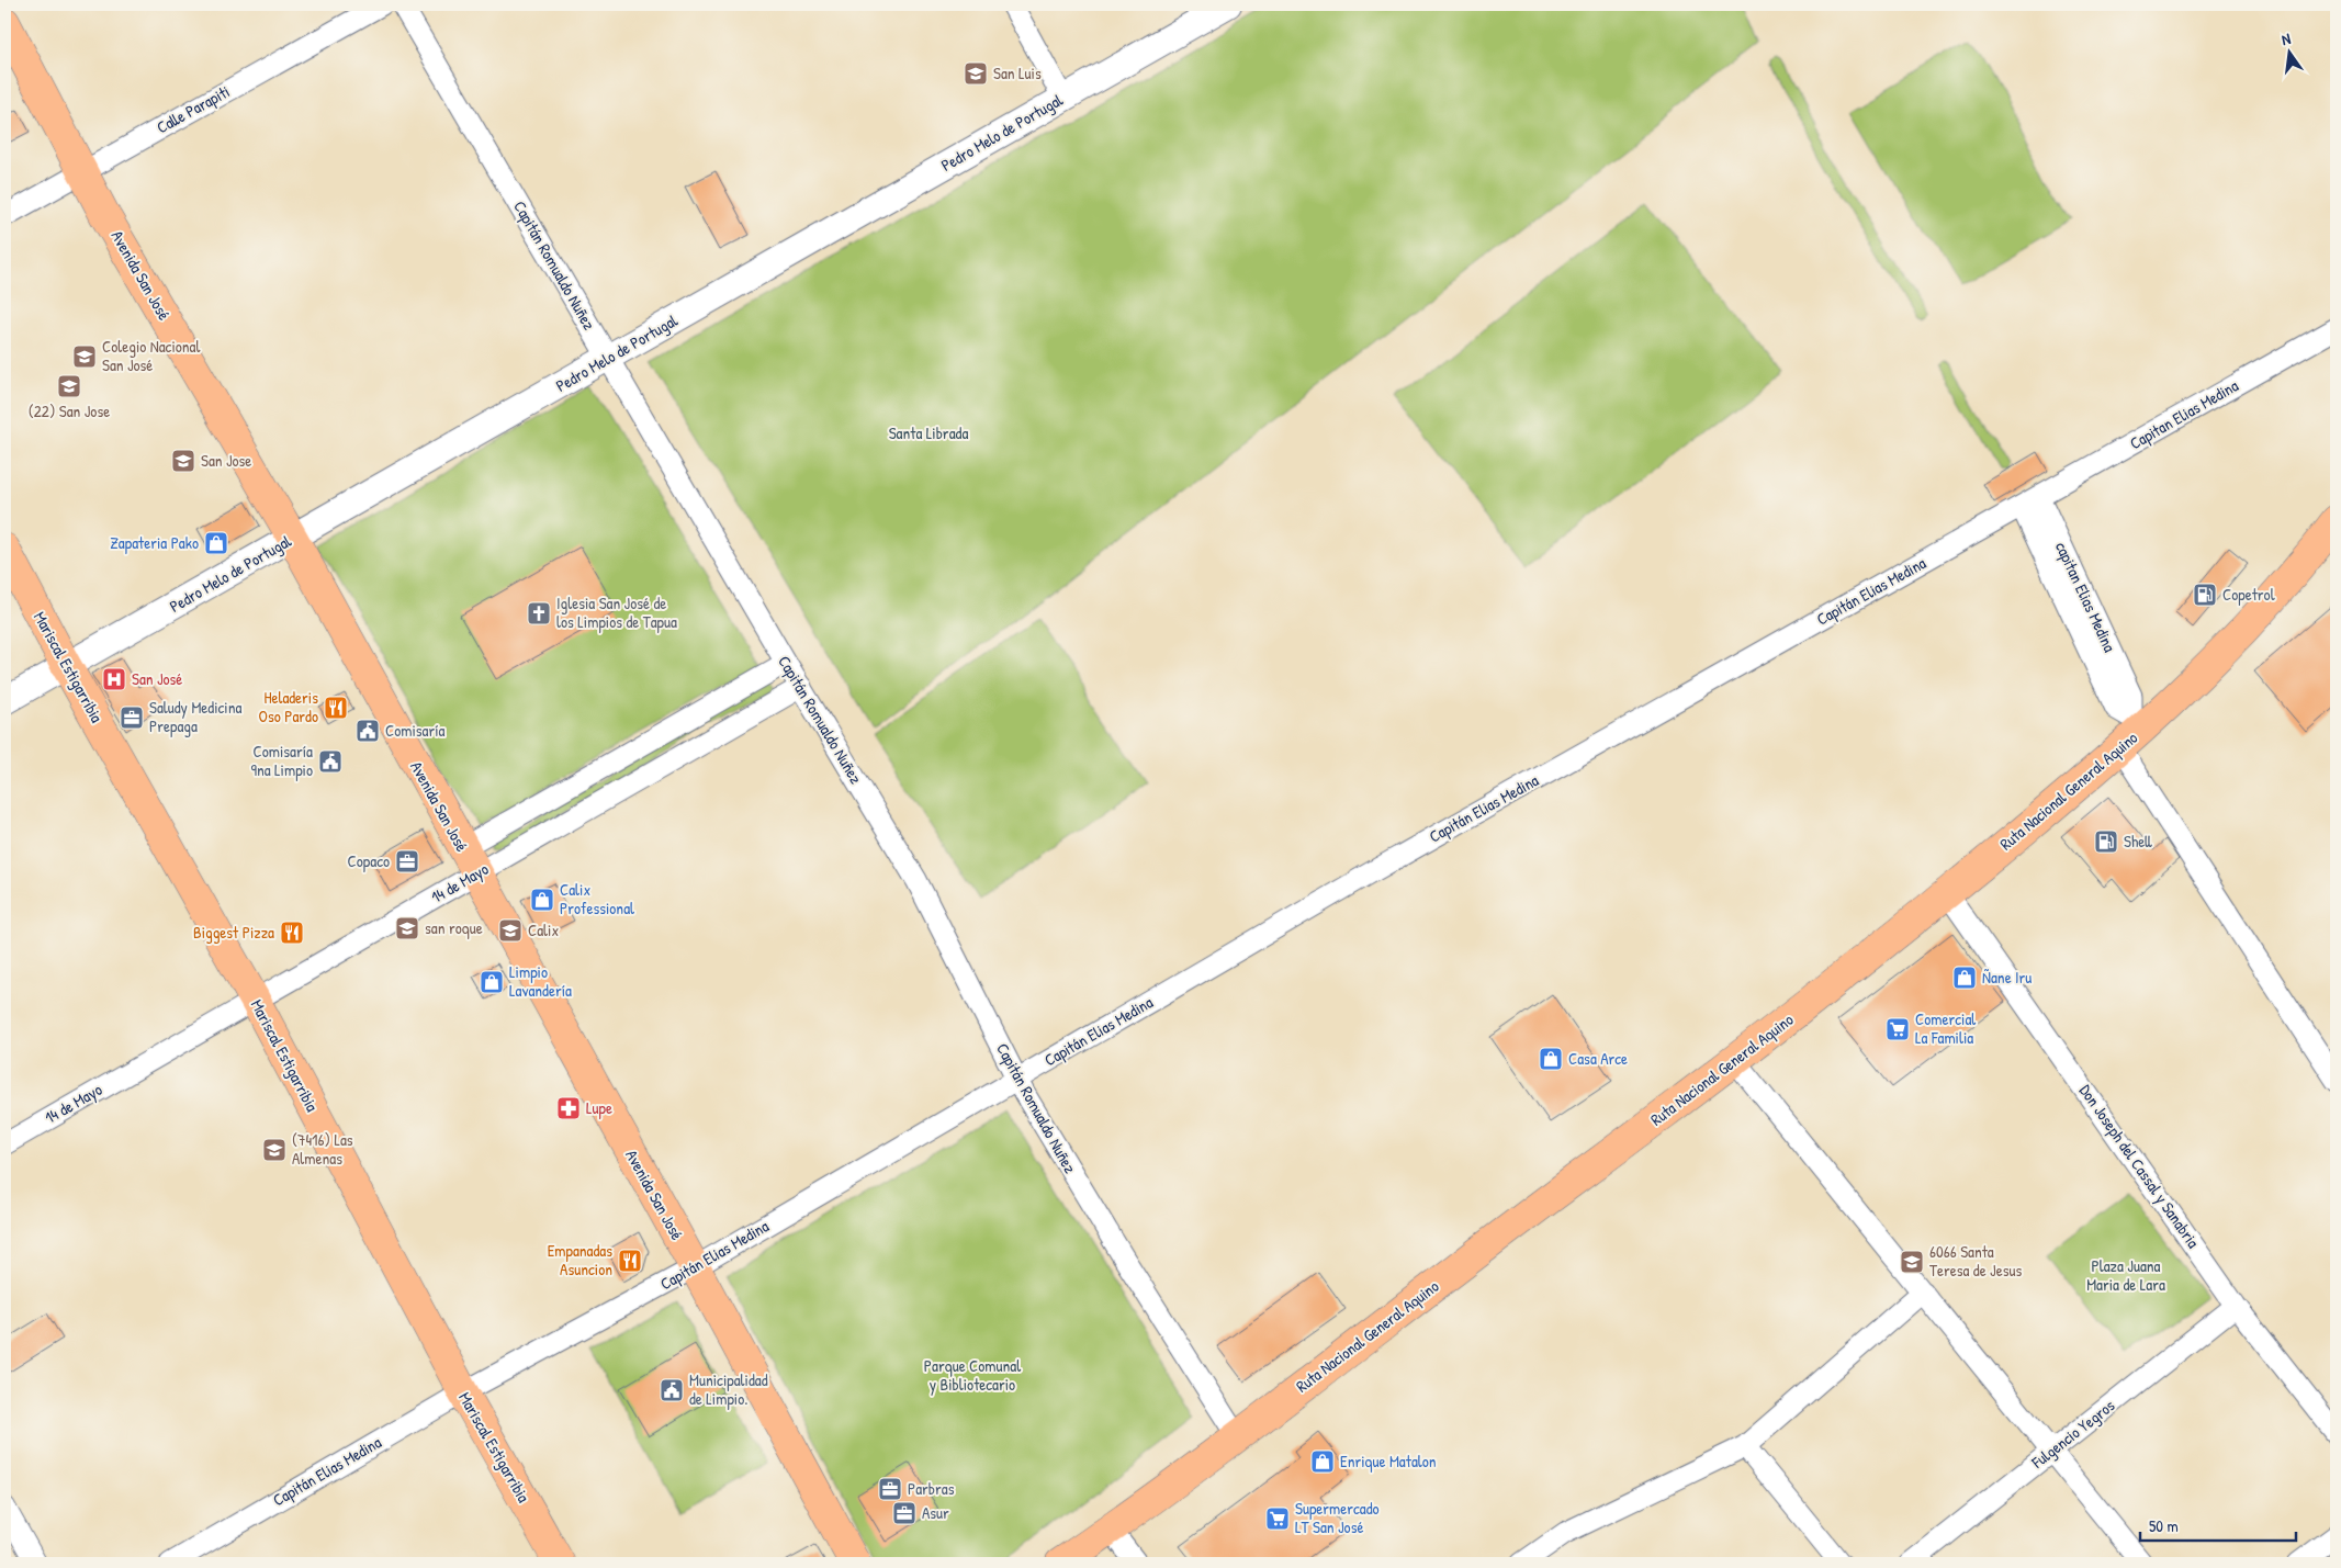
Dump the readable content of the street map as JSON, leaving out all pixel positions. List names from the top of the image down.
{
  "streets": {
    "main road": ["Avenida San José", "Mariscal Estigarribia", "Ruta Nacional General Aquino"],
    "street": [
      "Calle Parapiti",
      "Pedro Melo de Portugal",
      "Capitán Romualdo Nuñez",
      "Capitan Elias Medina",
      "Capitán Elias Medina",
      "capitan Elias Medina",
      "14 de Mayo",
      "Don Joseph del Cassal y Sanabria",
      "Fulgencio Yegros"
    ]
  },
  "crossings": [
    ["Calle Parapiti", "Avenida San José"],
    ["Pedro Melo de Portugal", "Capitán Romualdo Nuñez"],
    ["Pedro Melo de Portugal", "Avenida San José"],
    ["Pedro Melo de Portugal", "Mariscal Estigarribia"],
    ["Capitán Romualdo Nuñez", "Capitán Elias Medina"],
    ["Capitán Romualdo Nuñez", "Ruta Nacional General Aquino"],
    ["Capitán Romualdo Nuñez", "14 de Mayo"],
    ["Avenida San José", "Capitán Elias Medina"],
    ["Avenida San José", "14 de Mayo"],
    ["Capitan Elias Medina", "Capitán Elias Medina"],
    ["Capitan Elias Medina", "capitan Elias Medina"],
    ["Capitan Elias Medina", "Ruta Nacional General Aquino"],
    ["Capitán Elias Medina", "capitan Elias Medina"],
    ["Capitán Elias Medina", "Mariscal Estigarribia"],
    ["capitan Elias Medina", "Ruta Nacional General Aquino"],
    ["Mariscal Estigarribia", "14 de Mayo"],
    ["Ruta Nacional General Aquino", "Don Joseph del Cassal y Sanabria"],
    ["Don Joseph del Cassal y Sanabria", "Fulgencio Yegros"]
  ],
  "parks": ["Santa Librada", "Plaza Juana Maria de Lara", "Parque Comunal y Bibliotecario"],
  "places": {
    "school or university": [
      "San Luis",
      "Colegio Nacional San José",
      "(22) San Jose",
      "San Jose",
      "san roque",
      "Calix",
      "(7416) Las Almenas",
      "6066 Santa Teresa de Jesus"
    ],
    "shop": [
      "Zapateria Pako",
      "Calix Professional",
      "Ñane Iru",
      "Limpio Lavandería",
      "Casa Arce",
      "Enrique Matalon"
    ],
    "fuel station": ["Copetrol", "Shell"],
    "church": ["Iglesia San José de los Limpios de Tapua"],
    "hospital": ["San José"],
    "restaurant": ["Heladeris Oso Pardo", "Biggest Pizza", "Empanadas Asuncion"],
    "office": [
      "Saludy Medicina Prepaga",
      "Copaco",
      "Parbras",
      "Asur"
    ],
    "public building": ["Comisaría", "Comisaría 9na Limpio", "Municipalidad de Limpio."],
    "supermarket": ["Comercial La Familia", "Supermercado LT San José"],
    "pharmacy": ["Lupe"]
  },
  "scale_bar": "50 m",
  "north": "top"
}
